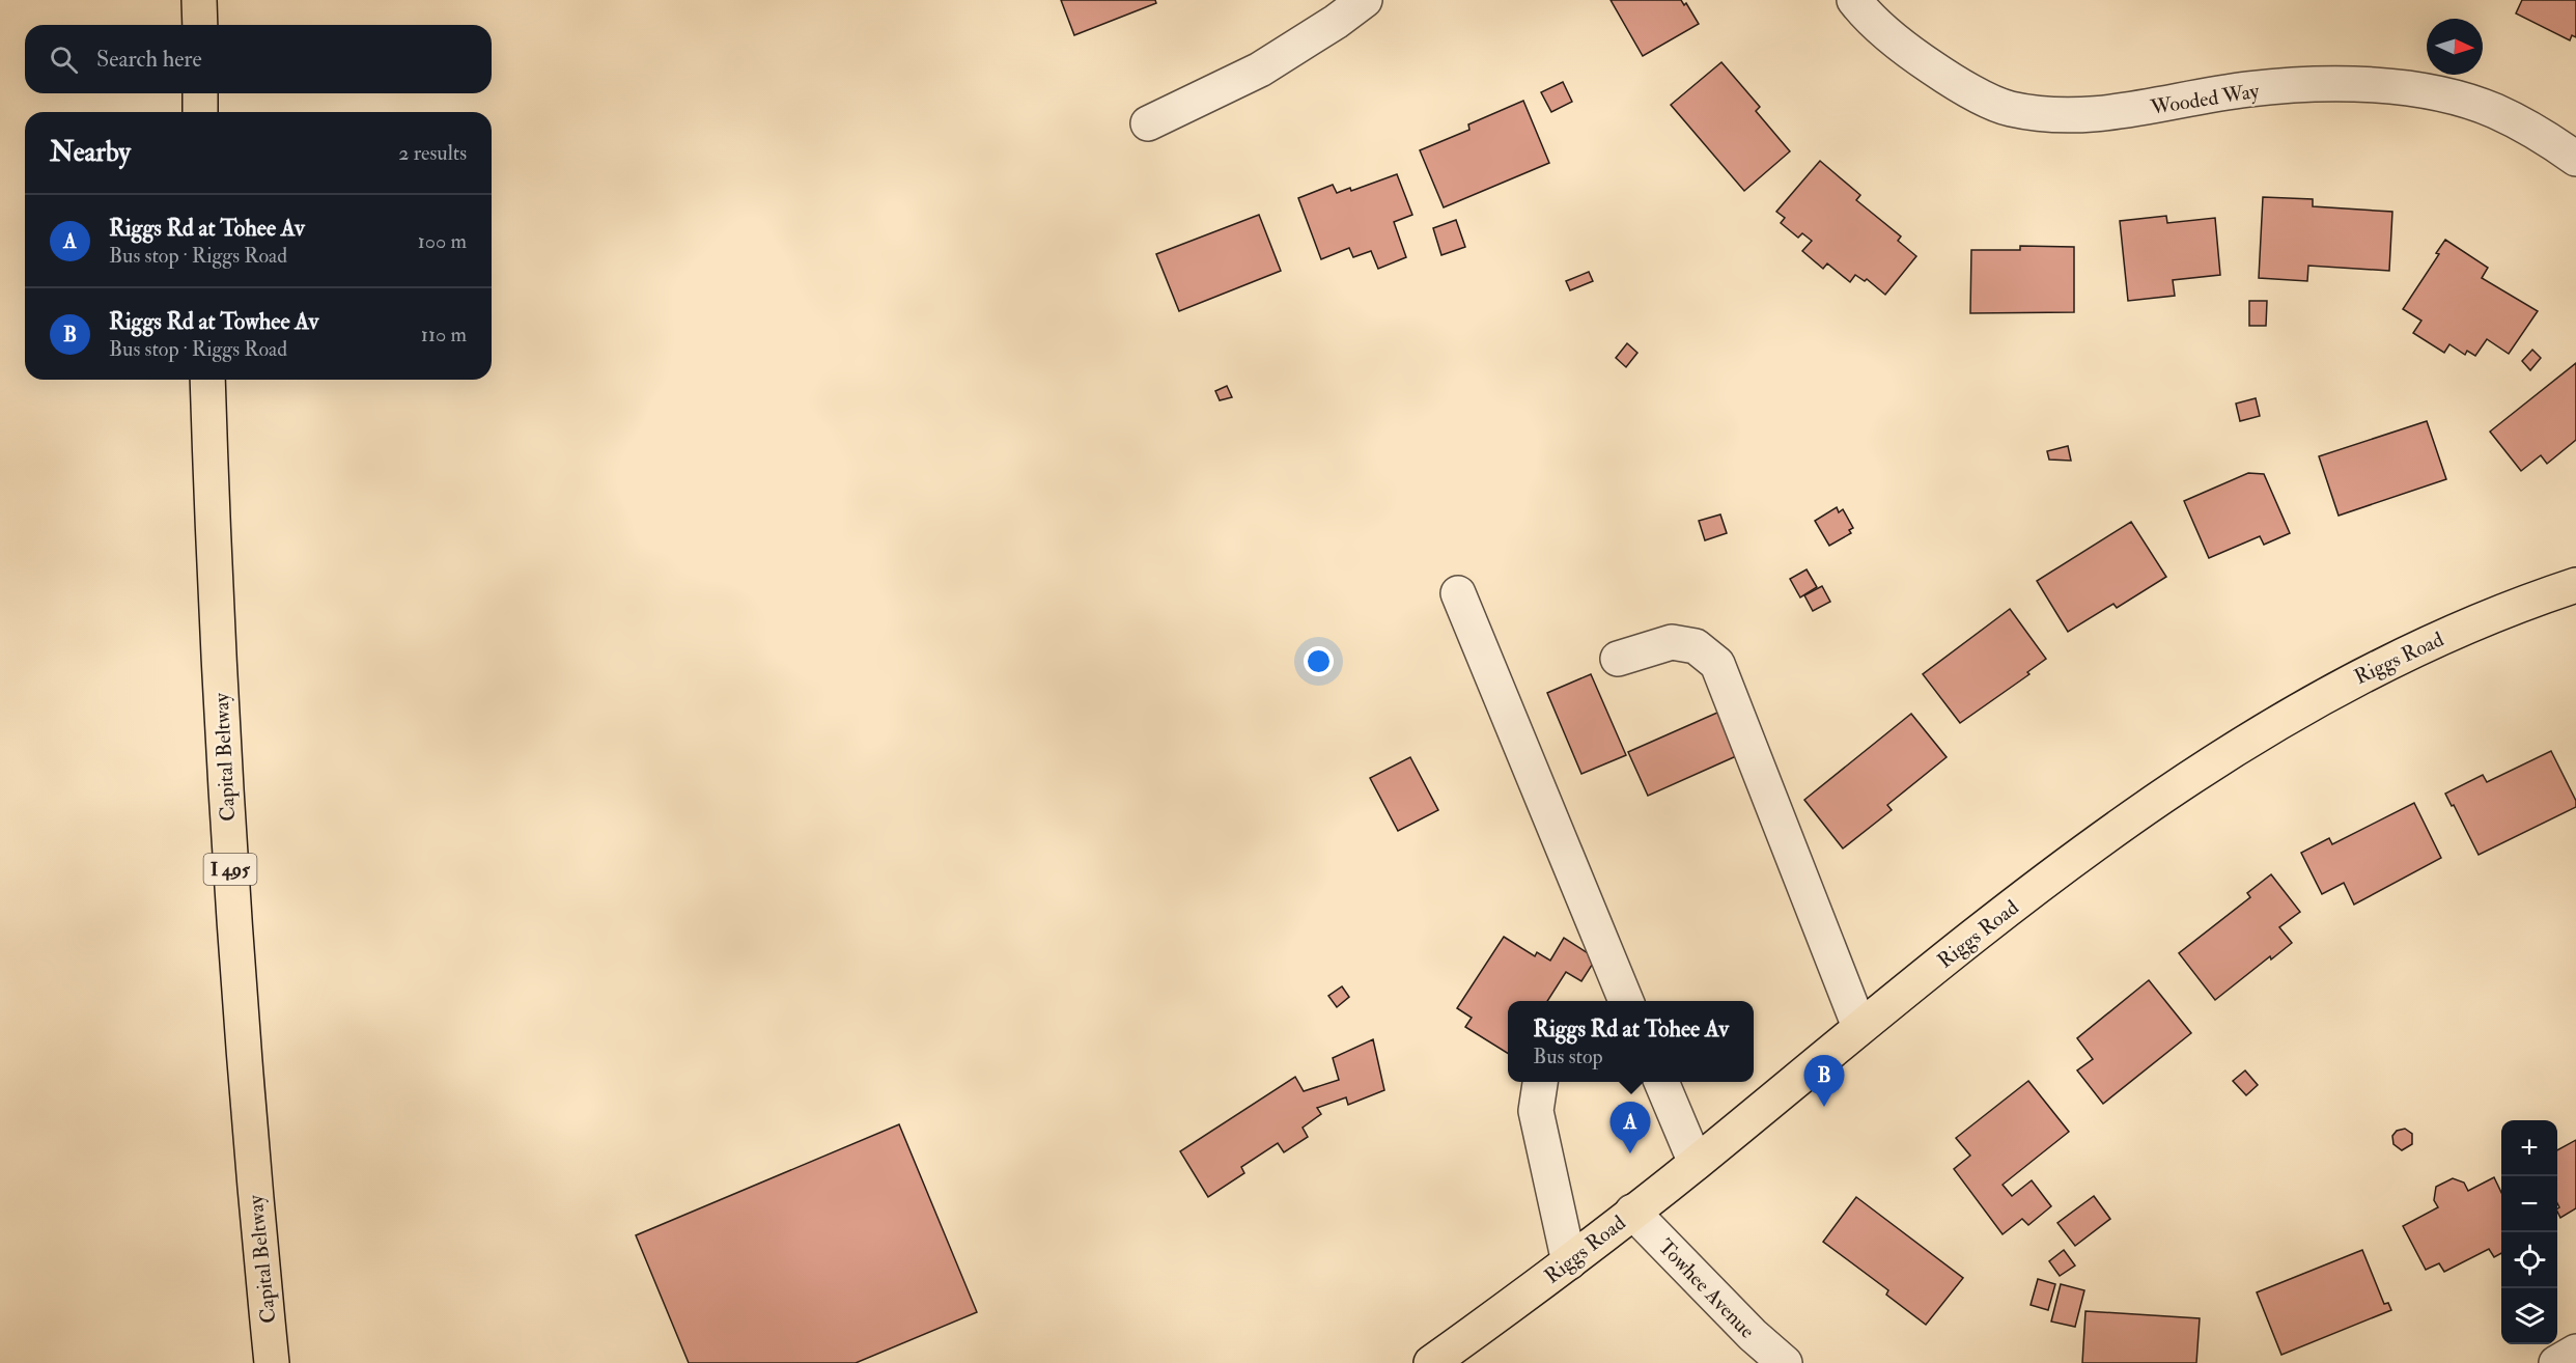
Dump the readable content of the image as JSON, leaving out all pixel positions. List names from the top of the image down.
{
  "streets": {
    "main road": ["Riggs Road", "Capital Beltway", "I 495"],
    "street": ["Wooded Way", "Towhee Avenue"]
  },
  "crossings": [
    ["Riggs Road", "Towhee Avenue"]
  ],
  "north": "right",
  "page": {
    "search": "Search here",
    "heading": ["Nearby", "2 results"],
    "list": [
      {
        "mark": "A",
        "name": "Riggs Rd at Tohee Av",
        "note": "Bus stop · Riggs Road",
        "value": "100 m"
      },
      {
        "mark": "B",
        "name": "Riggs Rd at Towhee Av",
        "note": "Bus stop · Riggs Road",
        "value": "110 m"
      }
    ],
    "popup": ["Riggs Rd at Tohee Av", "Bus stop"],
    "pins": ["B", "A"],
    "map_buttons": ["+", "−"]
  }
}
